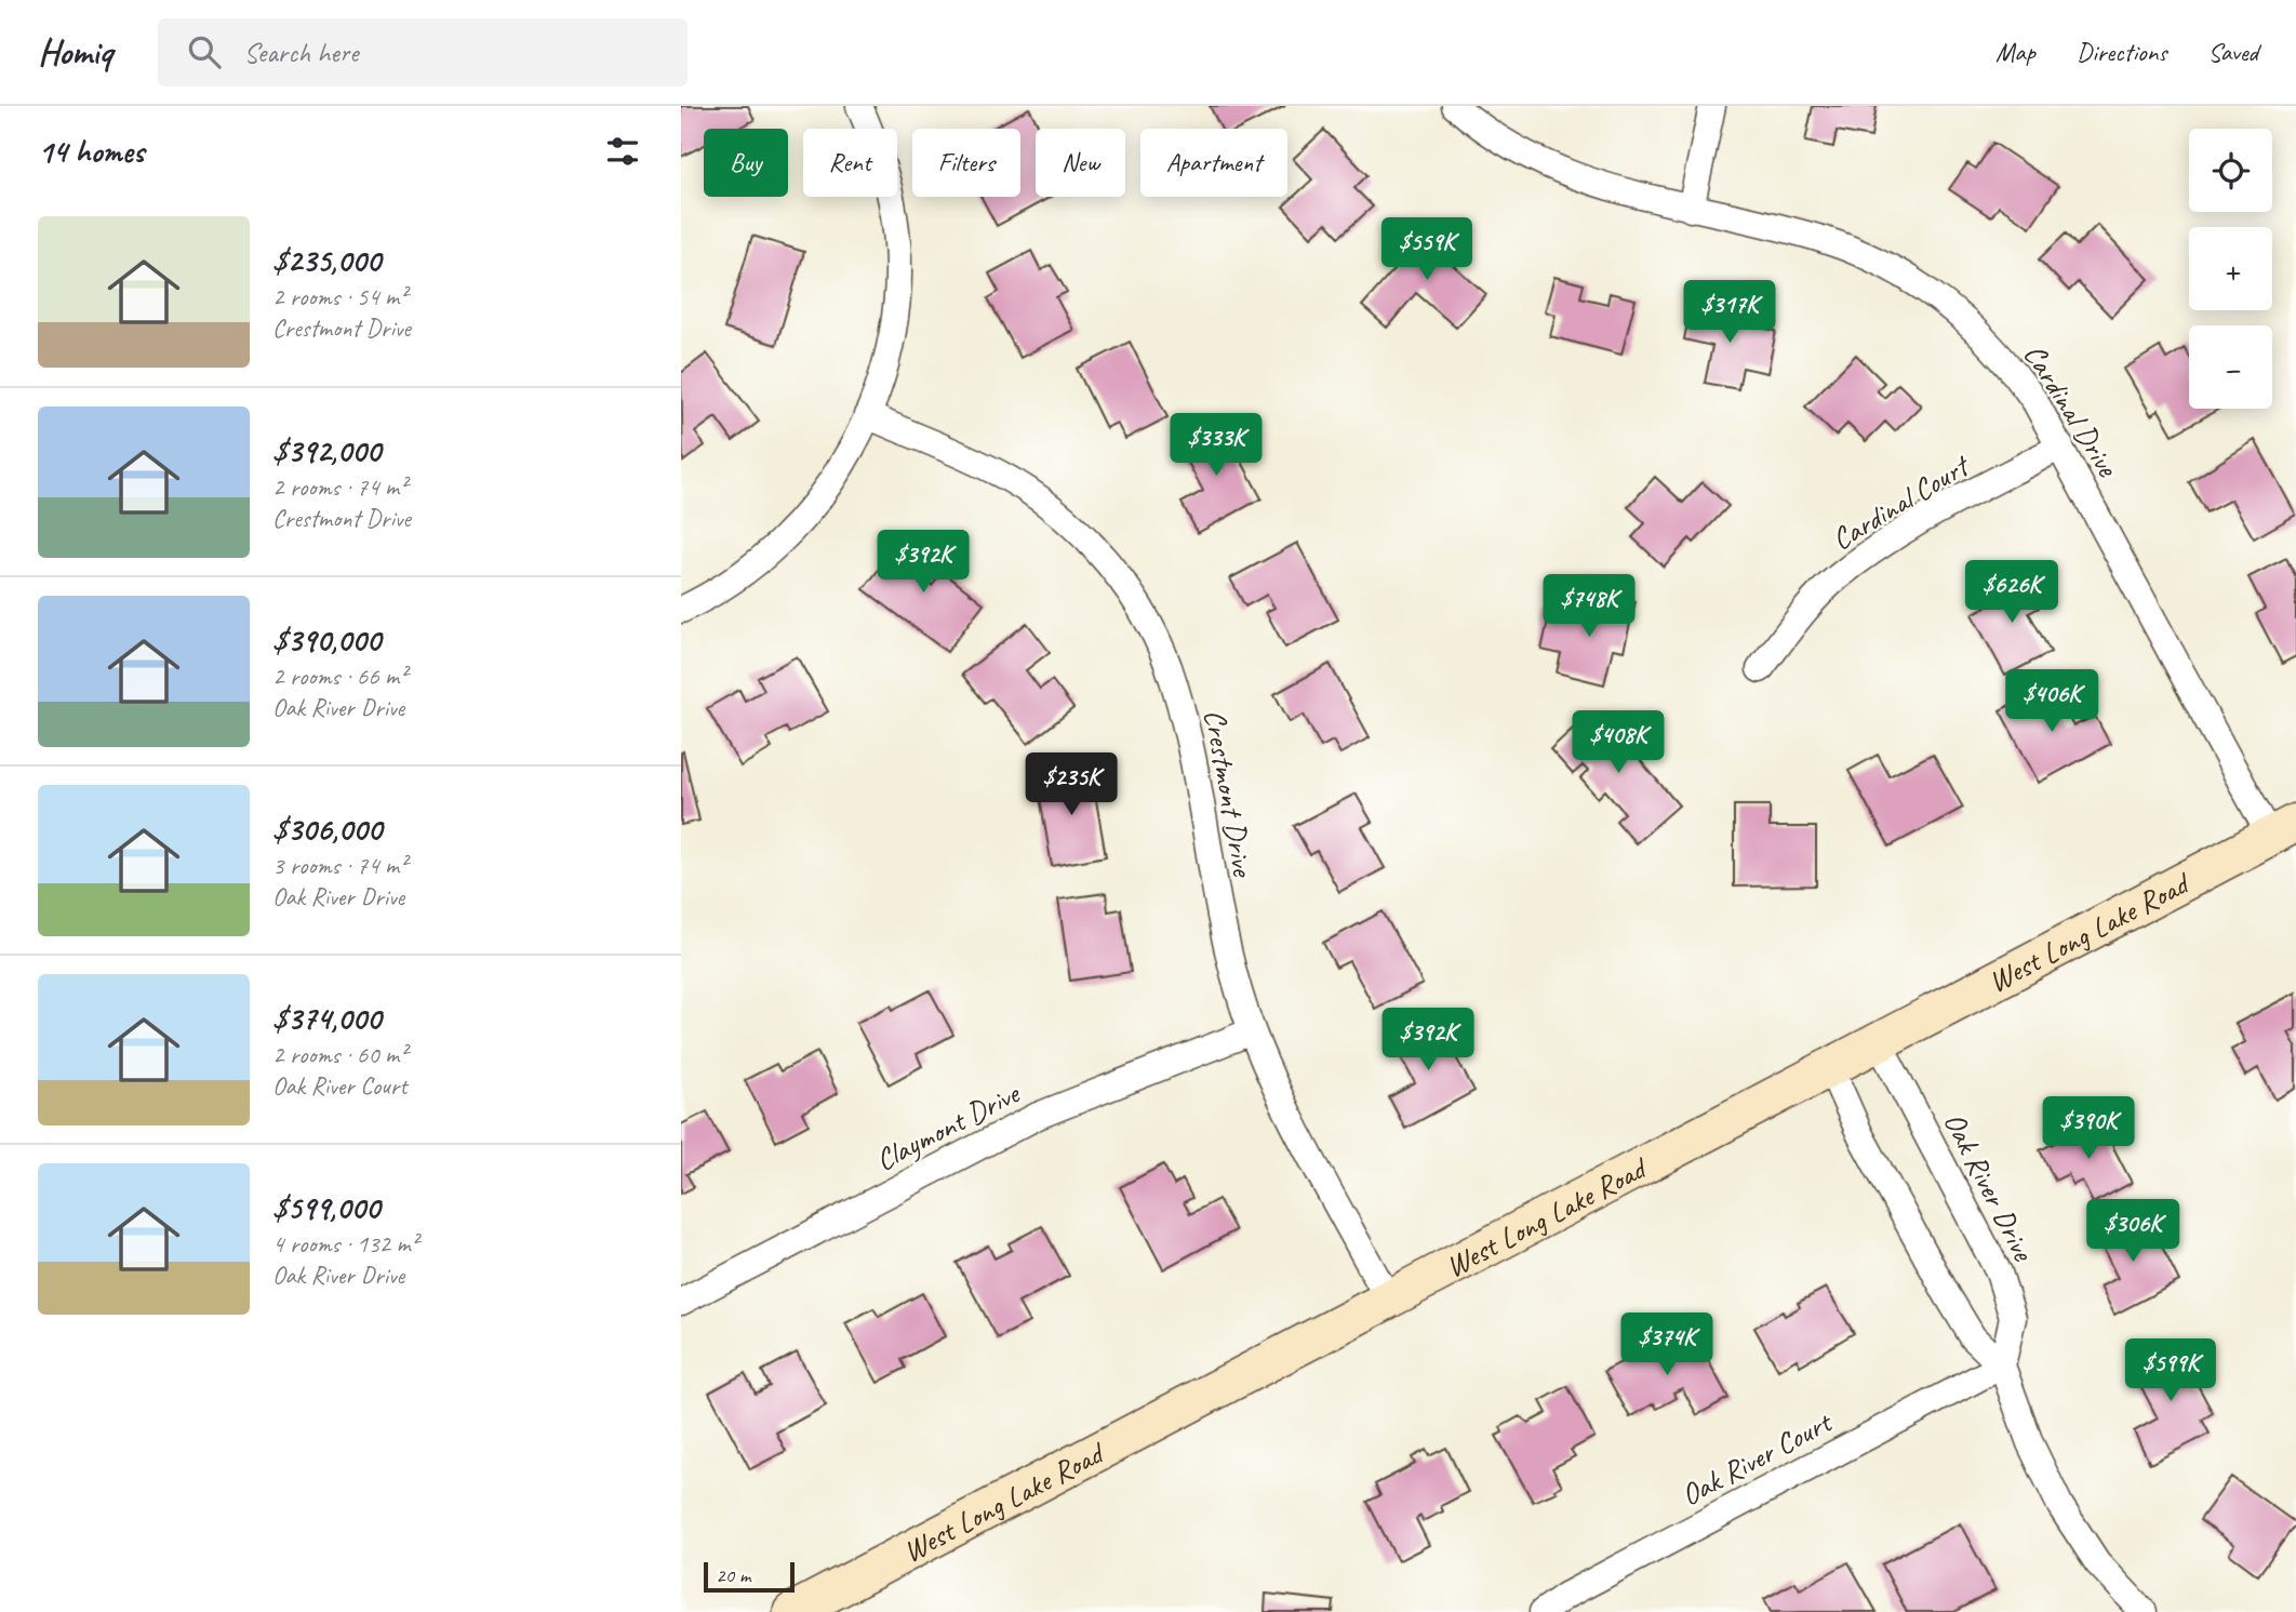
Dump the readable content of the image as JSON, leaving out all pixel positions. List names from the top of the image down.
{
  "streets": {
    "main road": ["West Long Lake Road"],
    "street": [
      "Cardinal Drive",
      "Cardinal Court",
      "Crestmont Drive",
      "Claymont Drive",
      "Oak River Drive",
      "Oak River Court"
    ]
  },
  "crossings": [
    ["Cardinal Drive", "Cardinal Court"],
    ["Cardinal Drive", "West Long Lake Road"],
    ["Crestmont Drive", "West Long Lake Road"],
    ["Crestmont Drive", "Claymont Drive"],
    ["West Long Lake Road", "Oak River Drive"],
    ["Oak River Drive", "Oak River Court"]
  ],
  "scale_bar": "20 m",
  "page": {
    "header": "Homiq",
    "search": "Search here",
    "nav": ["Map", "Directions", "Saved"],
    "heading": "14 homes",
    "map_buttons": ["+", "−"],
    "chip": [
      "Buy",
      "Rent",
      "Filters",
      "New",
      "Apartment"
    ],
    "list": [
      {
        "name": "$235,000",
        "note": "2 rooms · 54 m² · Crestmont Drive"
      },
      {
        "name": "$392,000",
        "note": "2 rooms · 74 m² · Crestmont Drive"
      },
      {
        "name": "$390,000",
        "note": "2 rooms · 66 m² · Oak River Drive"
      },
      {
        "name": "$306,000",
        "note": "3 rooms · 74 m² · Oak River Drive"
      },
      {
        "name": "$374,000",
        "note": "2 rooms · 60 m² · Oak River Court"
      },
      {
        "name": "$599,000",
        "note": "4 rooms · 132 m² · Oak River Drive"
      }
    ],
    "price": [
      "$559K",
      "$317K",
      "$333K",
      "$392K",
      "$626K",
      "$748K",
      "$406K",
      "$408K",
      "$235K",
      "$392K",
      "$390K",
      "$306K",
      "$374K",
      "$599K"
    ],
    "scale": "20 m"
  }
}
